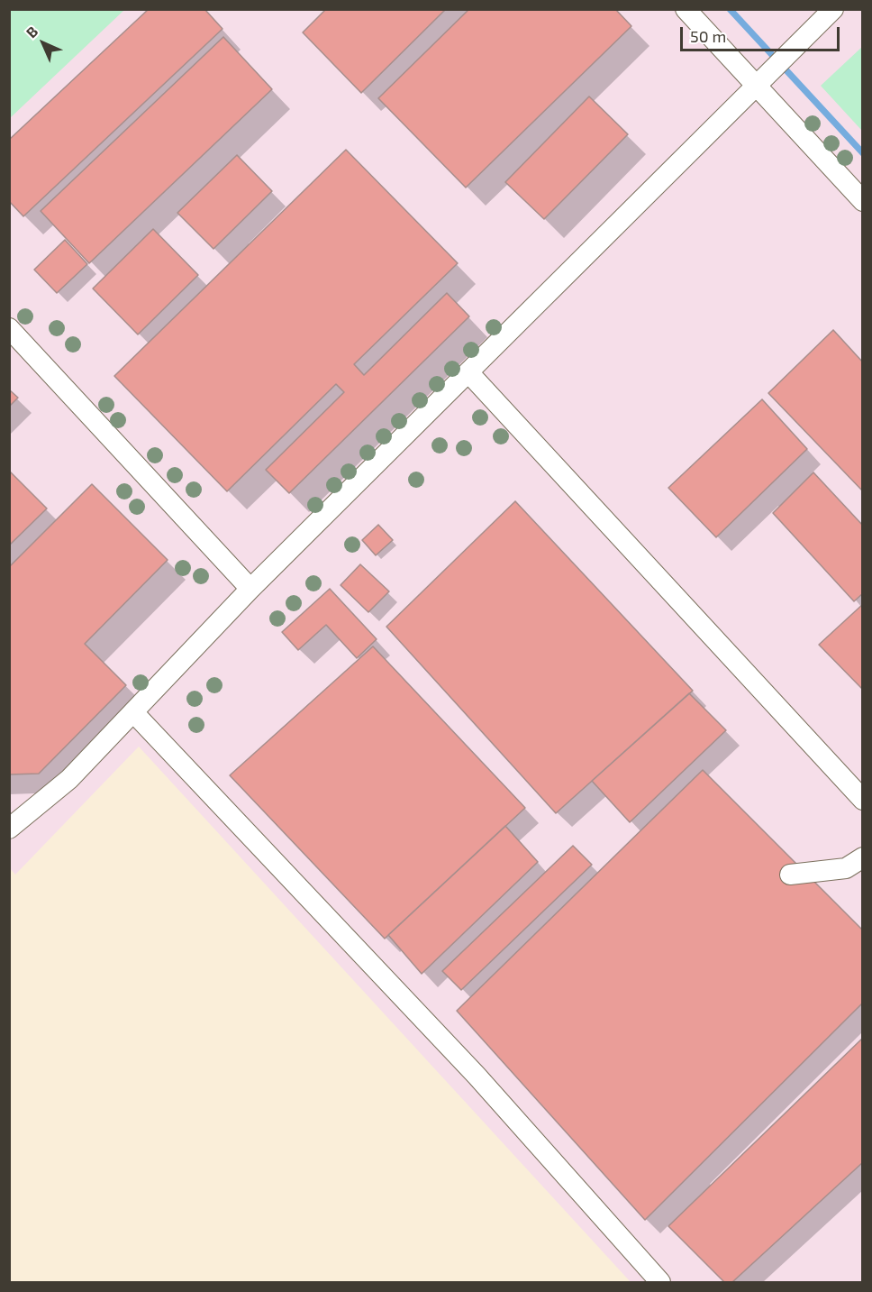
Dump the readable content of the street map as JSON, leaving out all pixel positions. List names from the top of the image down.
{
  "scale_bar": "50 m",
  "north": "top left"
}
